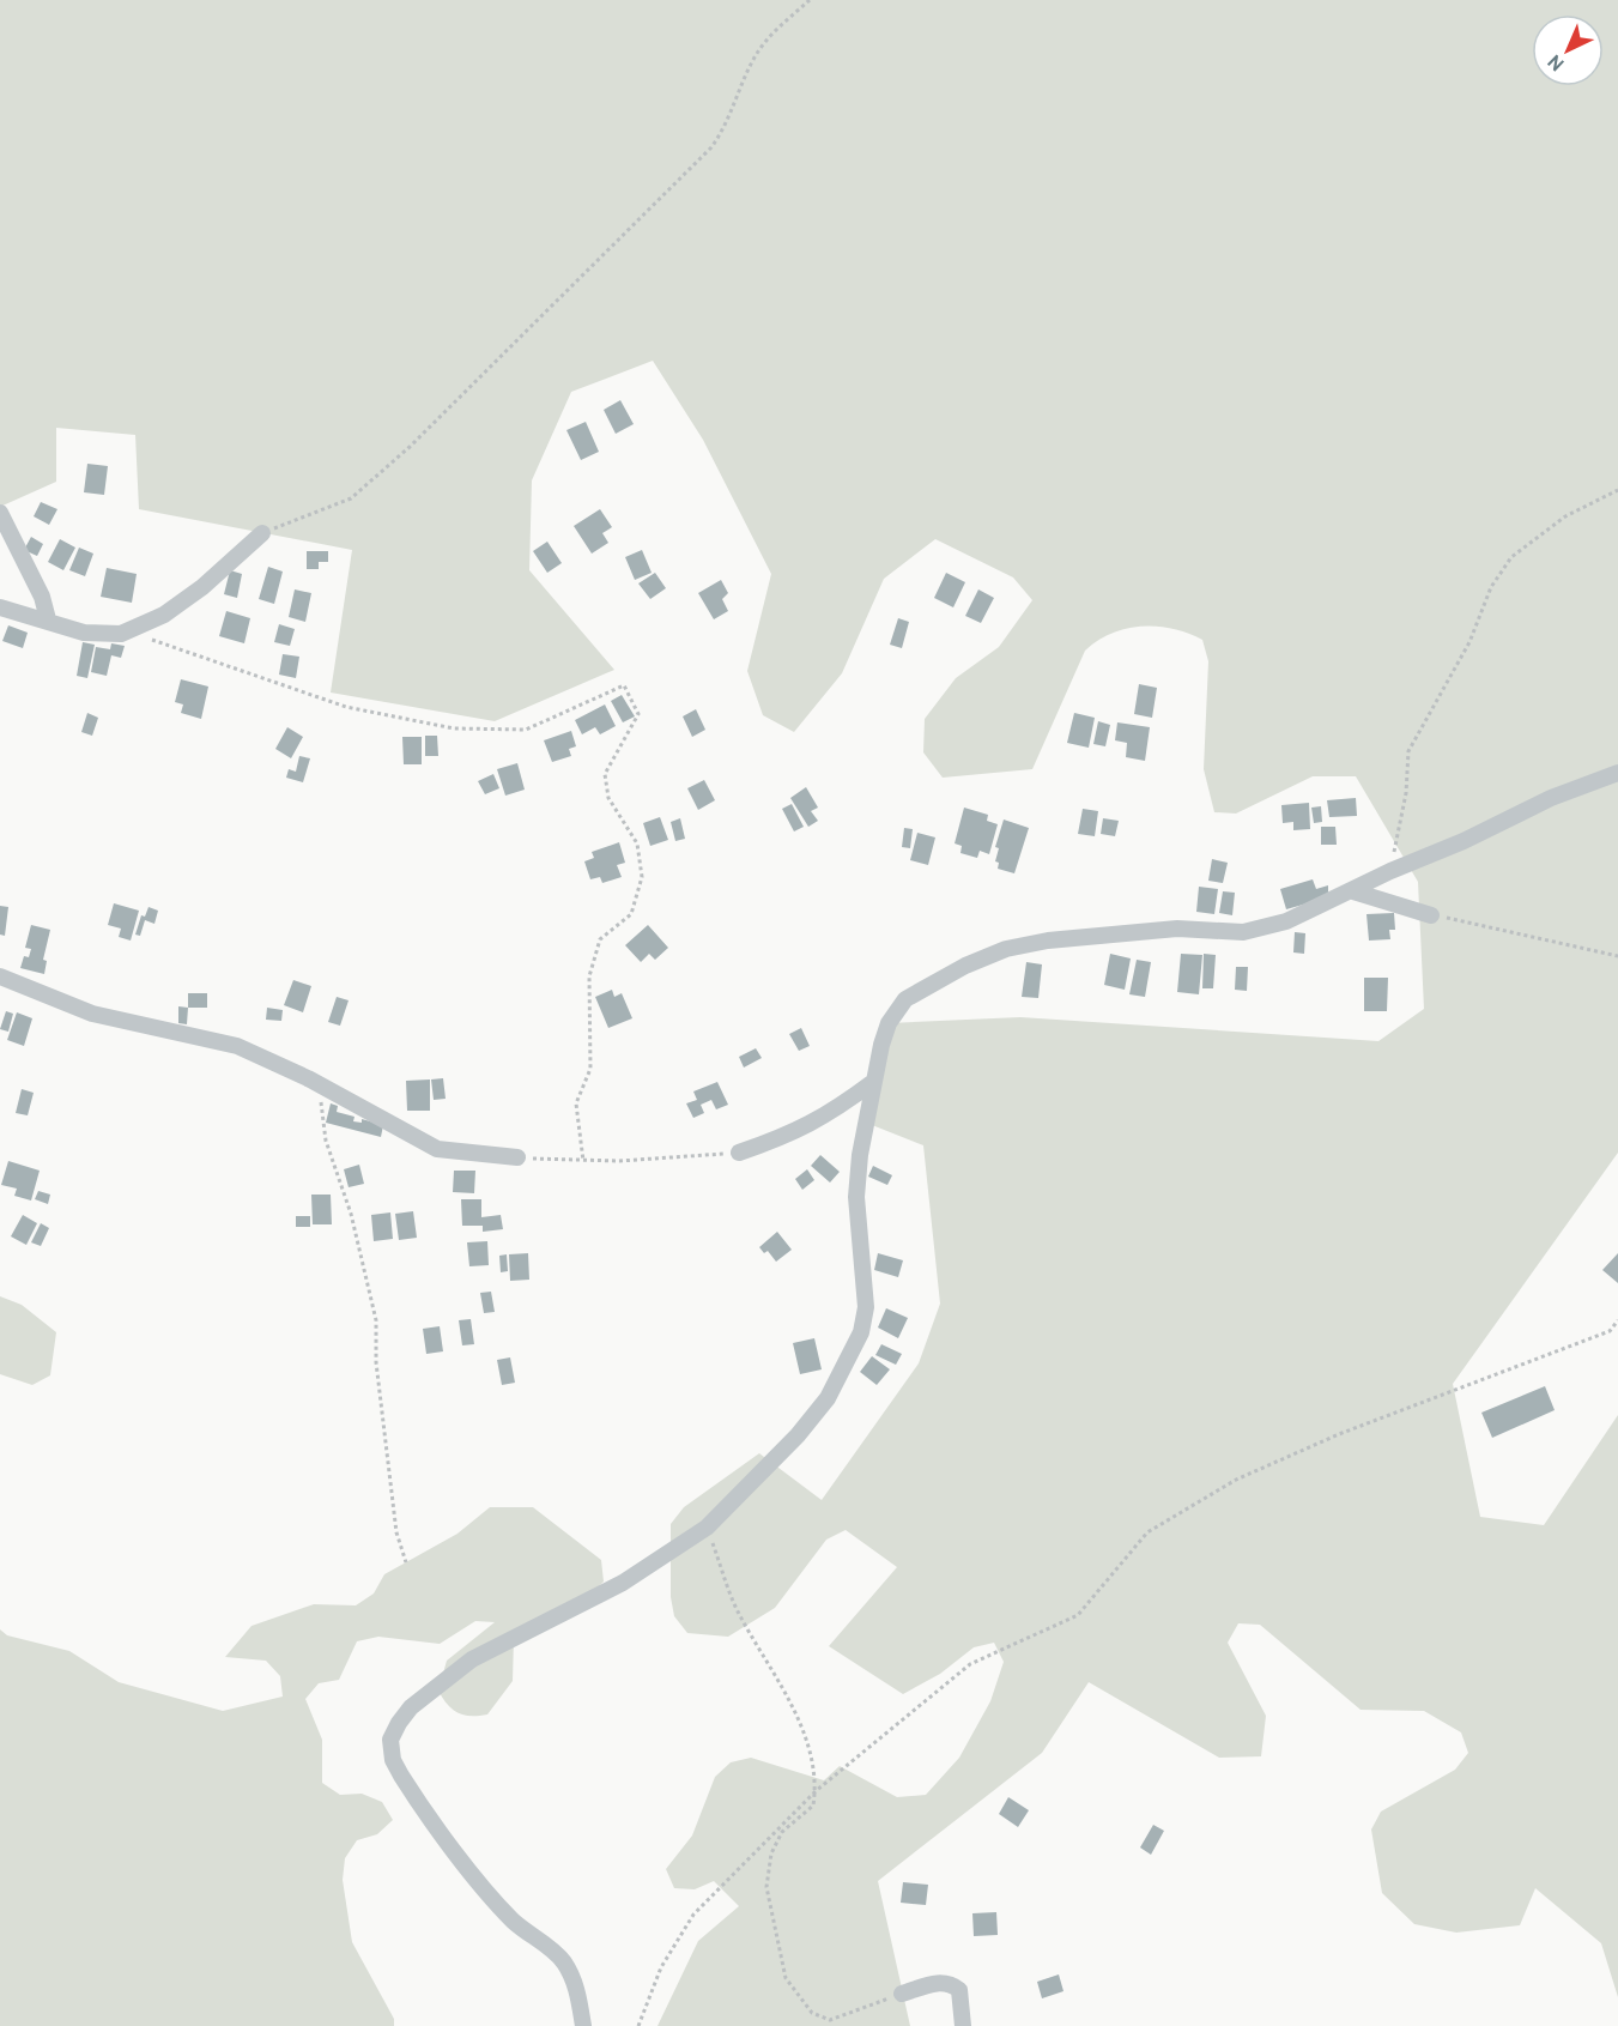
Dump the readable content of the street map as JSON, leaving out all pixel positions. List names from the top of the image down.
{
  "north": "bottom left"
}
